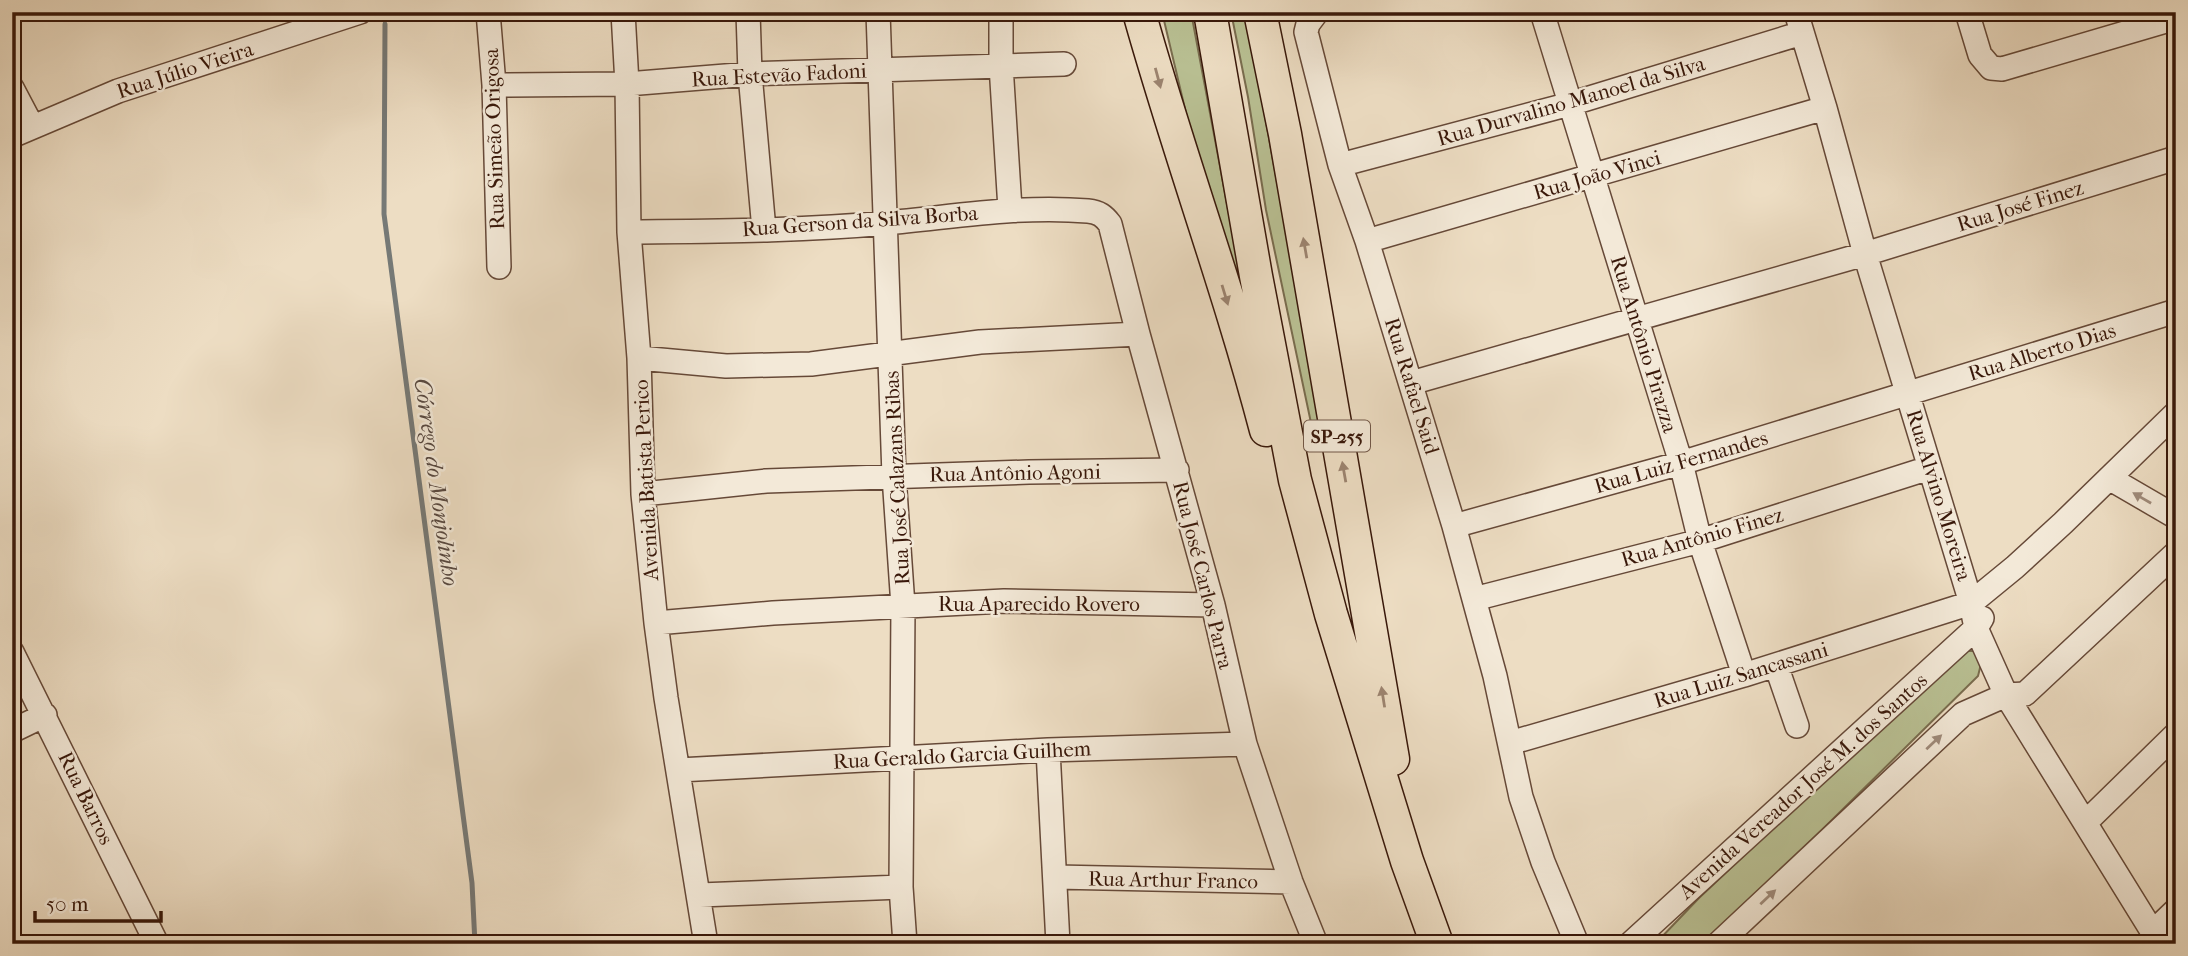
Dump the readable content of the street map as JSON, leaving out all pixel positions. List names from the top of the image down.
{
  "streets": {
    "highway": ["SP-255"],
    "street": [
      "Rua Júlio Vieira",
      "Rua Estevão Fadoni",
      "Rua Durvalino Manoel da Silva",
      "Rua Simeão Origosa",
      "Rua João Vinci",
      "Rua José Finez",
      "Rua Gerson da Silva Borba",
      "Rua Antônio Pirazza",
      "Rua Alberto Dias",
      "Rua Rafael Said",
      "Rua Luiz Fernandes",
      "Rua Antônio Agoni",
      "Rua José Calazans Ribas",
      "Avenida Batista Perico",
      "Rua Alvino Moreira",
      "Rua Antônio Finez",
      "Rua José Carlos Parra",
      "Rua Aparecido Rovero",
      "Rua Luiz Sancassani",
      "Rua Geraldo Garcia Guilhem",
      "Avenida Vereador José M. dos Santos",
      "Rua Barros",
      "Rua Arthur Franco"
    ]
  },
  "crossings": [
    ["Rua Estevão Fadoni", "Rua Simeão Origosa"],
    ["Rua Estevão Fadoni", "Rua José Calazans Ribas"],
    ["Rua Estevão Fadoni", "Avenida Batista Perico"],
    ["Rua Durvalino Manoel da Silva", "Rua Antônio Pirazza"],
    ["Rua Durvalino Manoel da Silva", "Rua Rafael Said"],
    ["Rua Durvalino Manoel da Silva", "Rua Alvino Moreira"],
    ["Rua João Vinci", "Rua Antônio Pirazza"],
    ["Rua João Vinci", "Rua Rafael Said"],
    ["Rua João Vinci", "Rua Alvino Moreira"],
    ["Rua José Finez", "Rua Antônio Pirazza"],
    ["Rua José Finez", "Rua Rafael Said"],
    ["Rua José Finez", "Rua Alvino Moreira"],
    ["Rua Gerson da Silva Borba", "Rua José Calazans Ribas"],
    ["Rua Gerson da Silva Borba", "Avenida Batista Perico"],
    ["Rua Gerson da Silva Borba", "Rua José Carlos Parra"],
    ["Rua Antônio Pirazza", "Rua Luiz Fernandes"],
    ["Rua Antônio Pirazza", "Rua Antônio Finez"],
    ["Rua Antônio Pirazza", "Rua Luiz Sancassani"],
    ["Rua Alberto Dias", "Rua Luiz Fernandes"],
    ["Rua Alberto Dias", "Rua Alvino Moreira"],
    ["Rua Rafael Said", "Rua Luiz Fernandes"],
    ["Rua Rafael Said", "Rua Antônio Finez"],
    ["Rua Rafael Said", "Rua Luiz Sancassani"],
    ["Rua Luiz Fernandes", "Rua Alvino Moreira"],
    ["Rua Antônio Agoni", "Rua José Calazans Ribas"],
    ["Rua Antônio Agoni", "Avenida Batista Perico"],
    ["Rua Antônio Agoni", "Rua José Carlos Parra"],
    ["Rua José Calazans Ribas", "Rua Aparecido Rovero"],
    ["Rua José Calazans Ribas", "Rua Geraldo Garcia Guilhem"],
    ["Avenida Batista Perico", "Rua Aparecido Rovero"],
    ["Avenida Batista Perico", "Rua Geraldo Garcia Guilhem"],
    ["Rua Alvino Moreira", "Rua Antônio Finez"],
    ["Rua Alvino Moreira", "Rua Luiz Sancassani"],
    ["Rua Alvino Moreira", "Avenida Vereador José M. dos Santos"],
    ["Rua José Carlos Parra", "Rua Aparecido Rovero"],
    ["Rua José Carlos Parra", "Rua Geraldo Garcia Guilhem"],
    ["Rua José Carlos Parra", "Rua Arthur Franco"]
  ],
  "water": ["Córrego do Monjolinho"],
  "scale_bar": "50 m"
}
